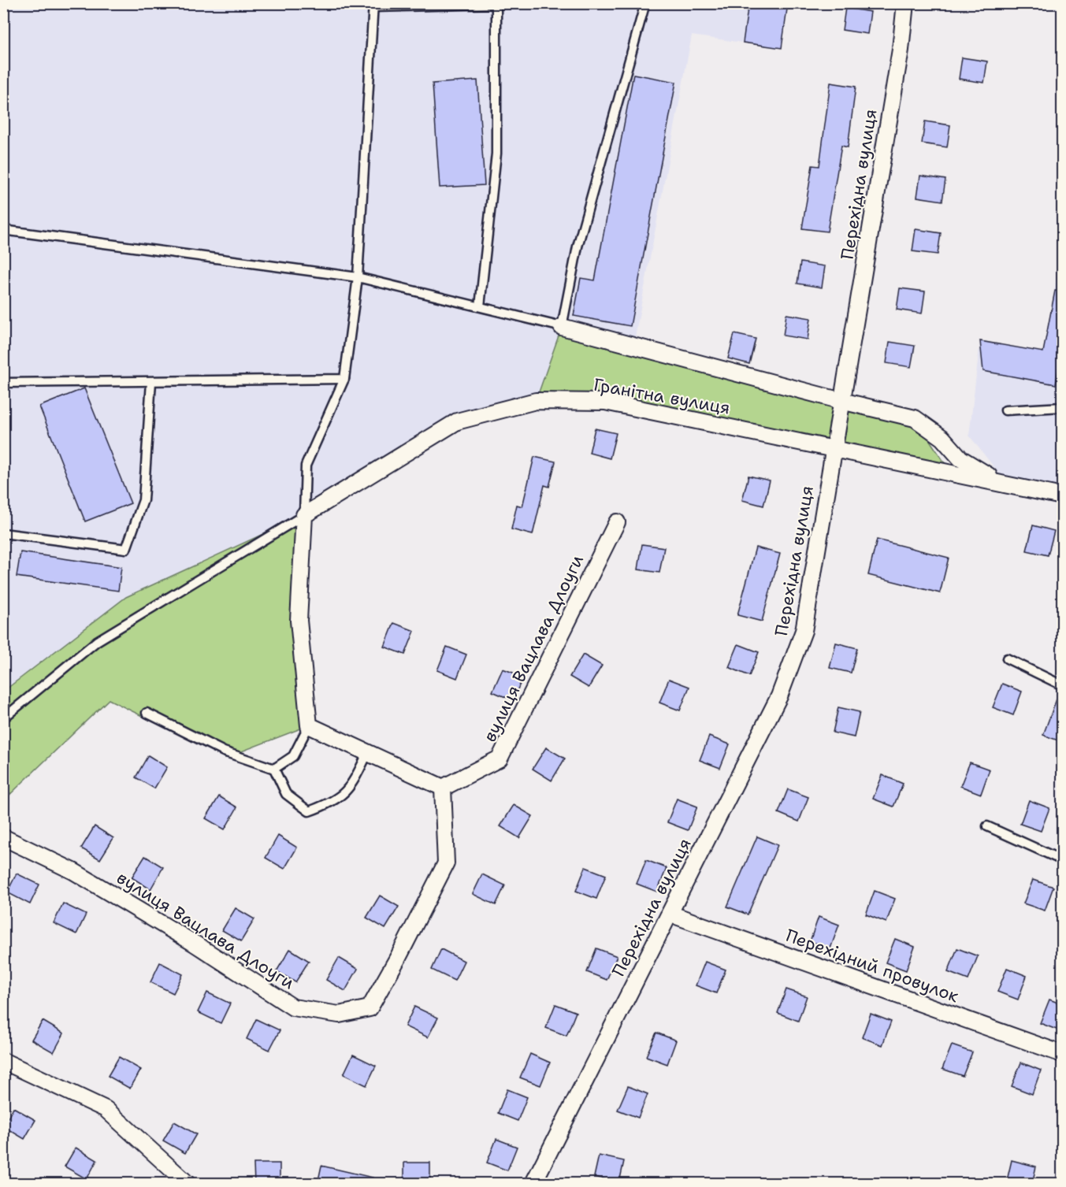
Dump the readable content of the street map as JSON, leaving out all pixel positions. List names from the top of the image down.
{
  "streets": {
    "street": [
      "Перехідна вулиця",
      "Гранітна вулиця",
      "вулиця Вацлава Длоуги",
      "Перехідний провулок"
    ]
  },
  "crossings": [
    ["Перехідна вулиця", "Гранітна вулиця"],
    ["Перехідна вулиця", "Перехідний провулок"]
  ]
}
